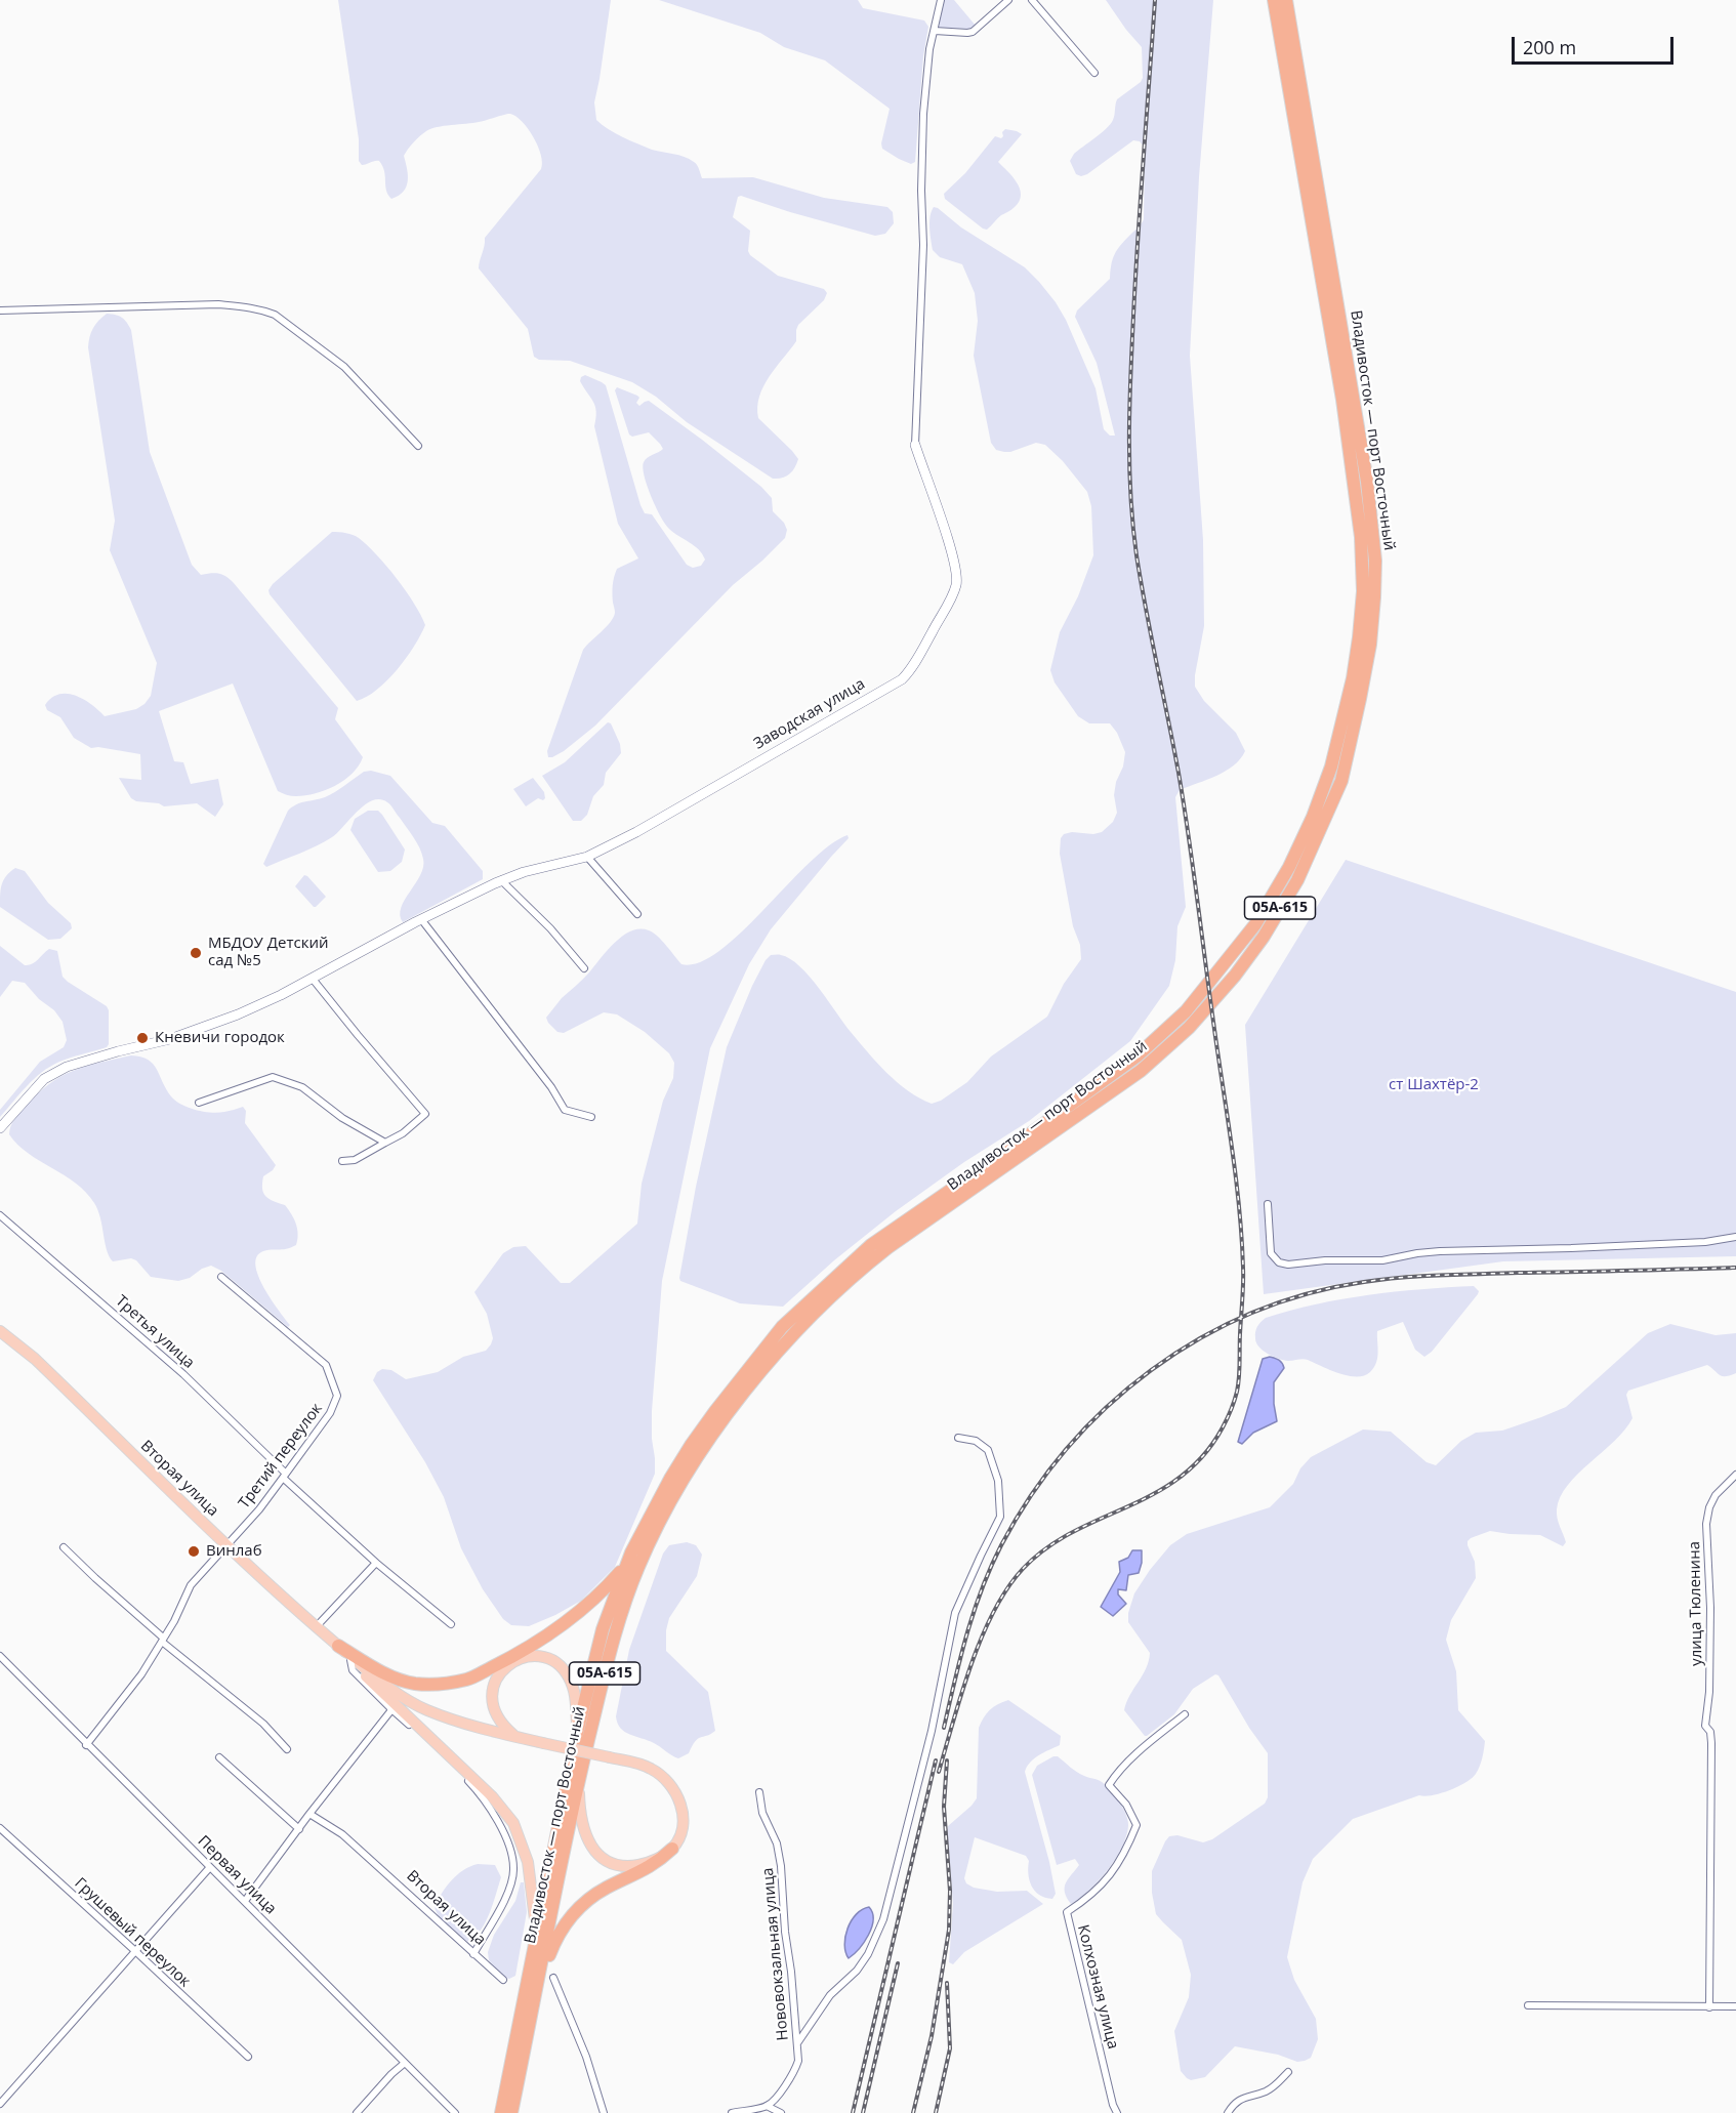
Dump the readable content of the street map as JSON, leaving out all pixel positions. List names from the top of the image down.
{
  "streets": {
    "highway": ["Владивосток — порт Восточный", "05А-615"],
    "main road": ["Вторая улица"],
    "street": [
      "Заводская улица",
      "Третья улица",
      "Третий переулок",
      "улица Тюленина",
      "Первая улица",
      "Грушевый переулок",
      "Нововокзальная улица",
      "Колхозная улица"
    ]
  },
  "crossings": [
    ["Третья улица", "Третий переулок"],
    ["Третий переулок", "Вторая улица"],
    ["Третий переулок", "Первая улица"]
  ],
  "parks": ["ст Шахтёр-2"],
  "places": ["МБДОУ Детский сад №5", "Кневичи городок", "Винлаб"],
  "scale_bar": "200 m"
}
